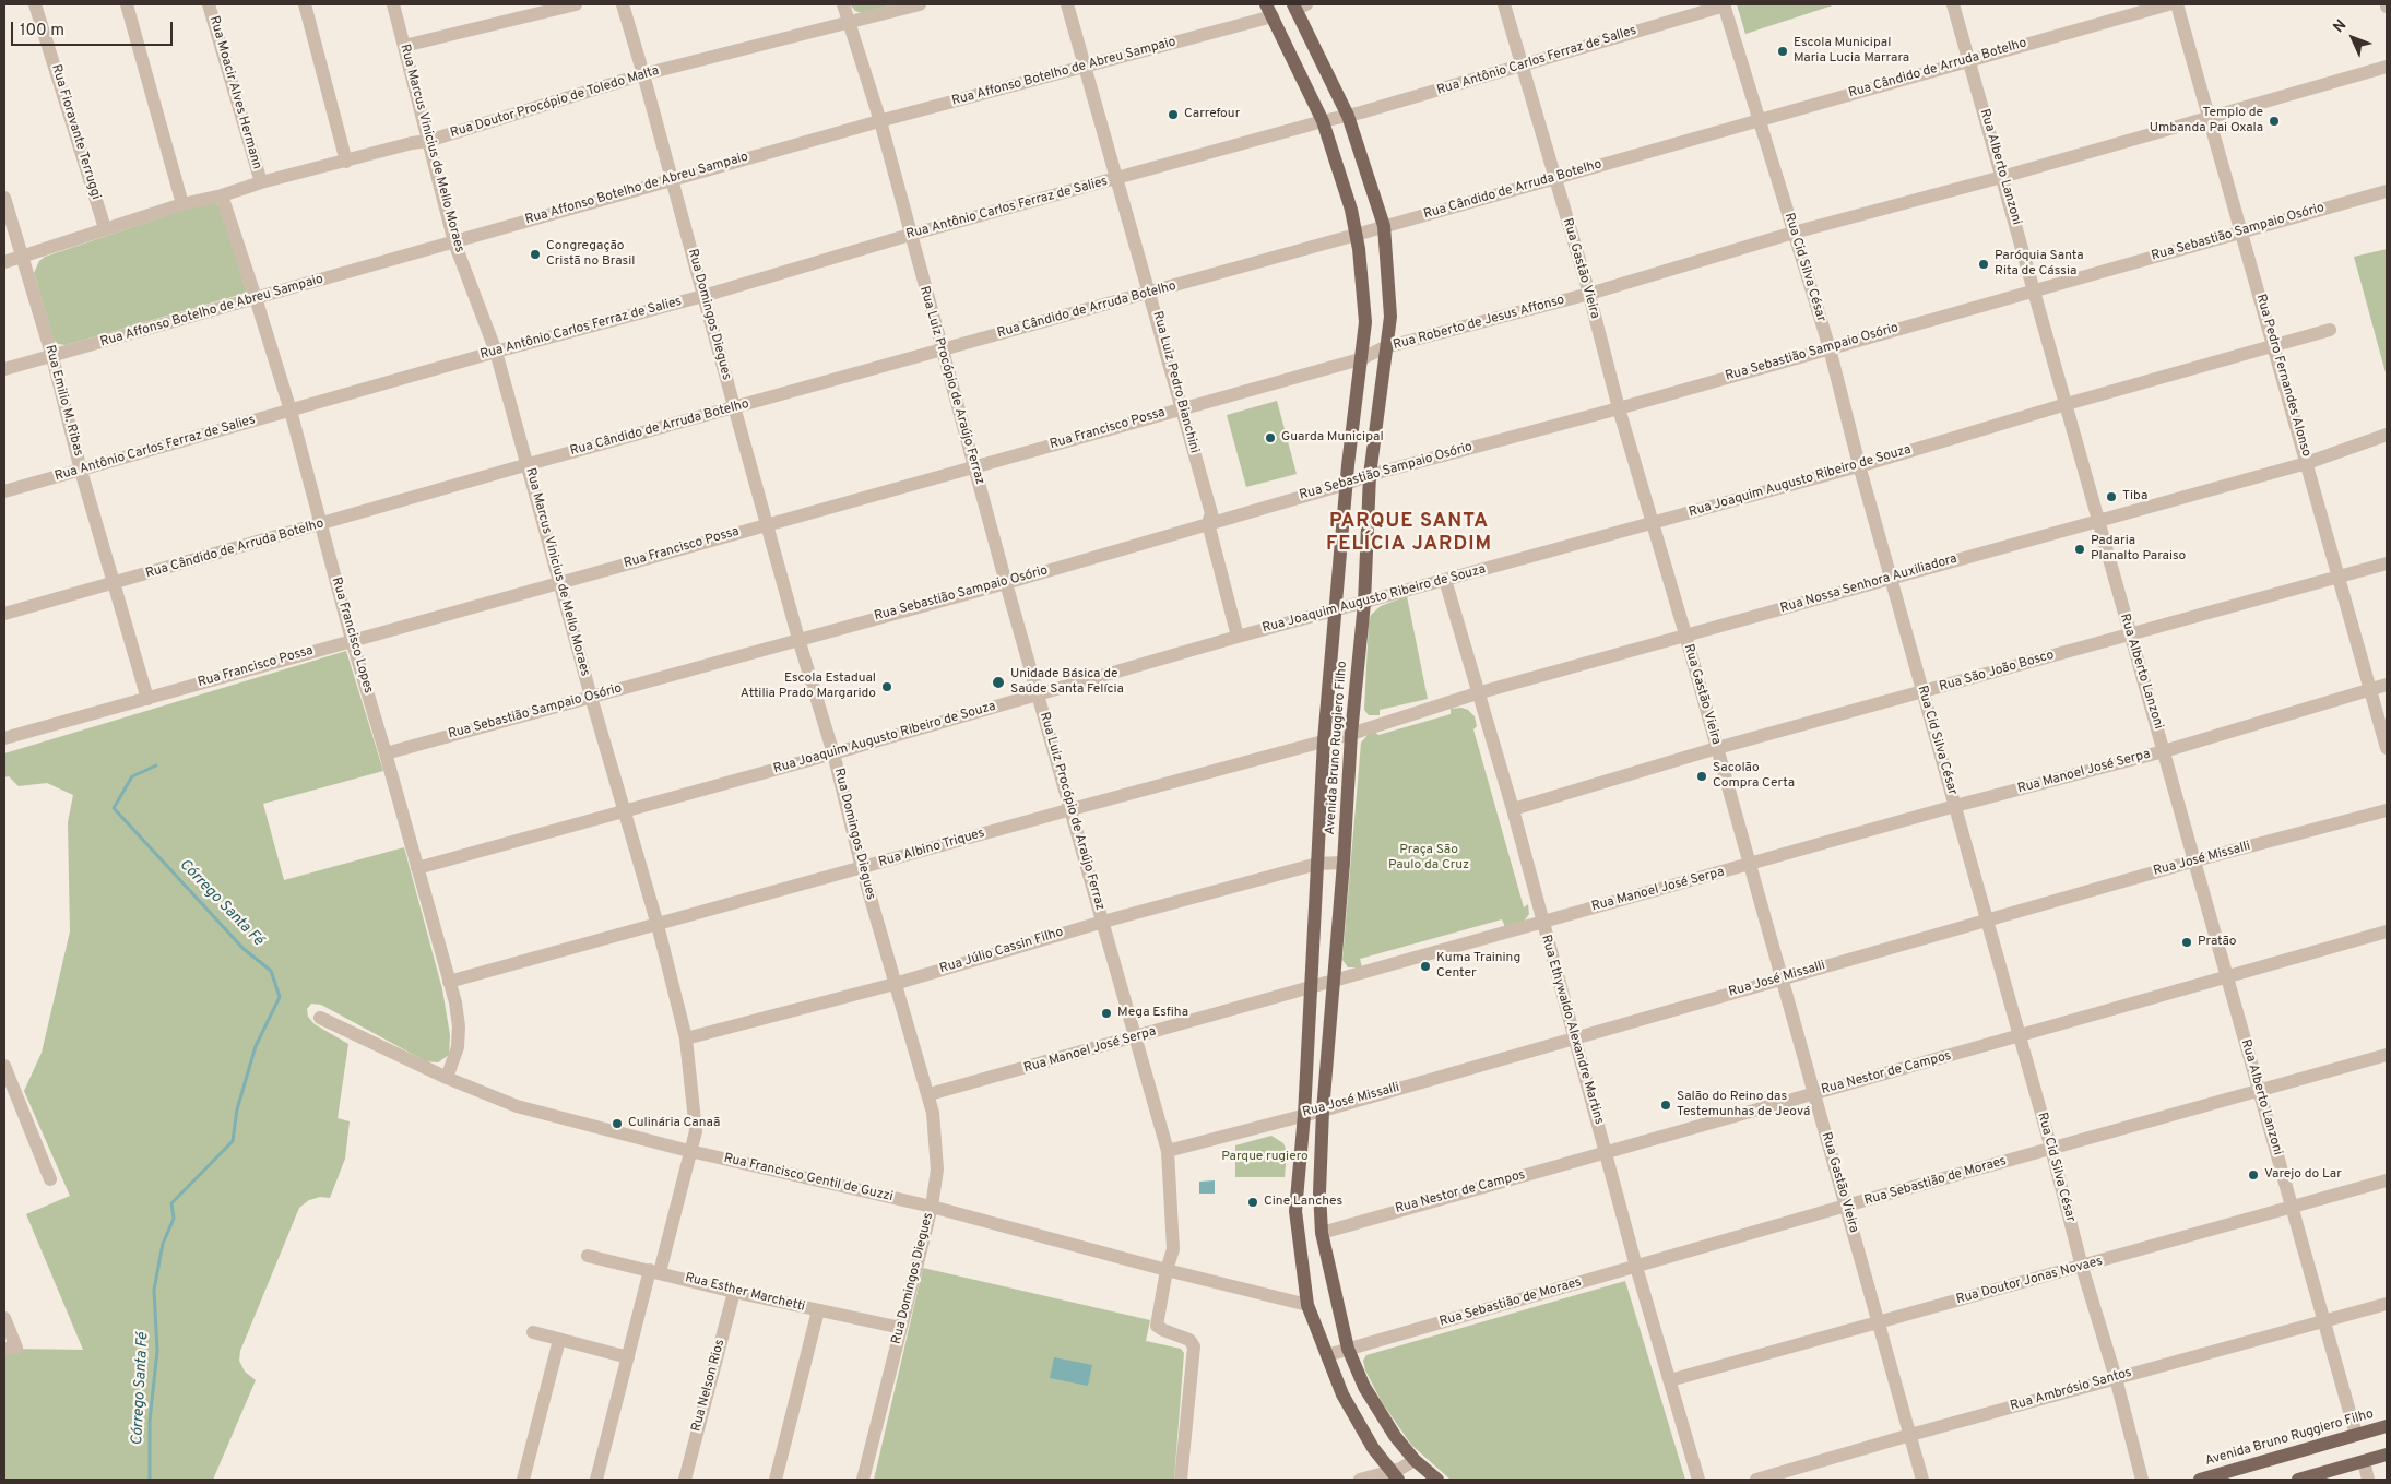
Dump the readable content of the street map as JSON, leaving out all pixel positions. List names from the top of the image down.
{
  "streets": {
    "main road": ["Avenida Bruno Ruggiero Filho"],
    "street": [
      "Rua Antônio Carlos Ferraz de Salles",
      "Rua Cândido de Arruda Botelho",
      "Rua Affonso Botelho de Abreu Sampaio",
      "Rua Moacir Alves Hermann",
      "Rua Doutor Procópio de Toledo Malta",
      "Rua Fioravante Terruggi",
      "Rua Marcus Vinicius de Mello Moraes",
      "Rua Alberto Lanzoni",
      "Rua Antônio Carlos Ferraz de Salies",
      "Rua Sebastião Sampaio Osório",
      "Rua Cid Silva César",
      "Rua Gastão Vieira",
      "Rua Domingos Diegues",
      "Rua Roberto de Jesus Affonso",
      "Rua Pedro Fernandes Alonso",
      "Rua Luiz Pedro Bianchini",
      "Rua Luiz Procópio de Araújo Ferraz",
      "Rua Emilio M. Ribas",
      "Rua Francisco Possa",
      "Rua Joaquim Augusto Ribeiro de Souza",
      "Rua Nossa Senhora Auxiliadora",
      "Rua Francisco Lopes",
      "Rua São João Bosco",
      "Rua Manoel José Serpa",
      "Rua Albino Triques",
      "Rua José Missalli",
      "Rua Júlio Cassin Filho",
      "Rua Ethywaldo Alexandre Martins",
      "Rua Nestor de Campos",
      "Rua Francisco Gentil de Guzzi",
      "Rua Sebastião de Moraes",
      "Rua Doutor Jonas Novaes",
      "Rua Esther Marchetti",
      "Rua Nelson Rios",
      "Rua Ambrósio Santos"
    ]
  },
  "crossings": [
    ["Rua Antônio Carlos Ferraz de Salles", "Rua Antônio Carlos Ferraz de Salies"],
    ["Rua Antônio Carlos Ferraz de Salles", "Rua Cid Silva César"],
    ["Rua Antônio Carlos Ferraz de Salles", "Rua Gastão Vieira"],
    ["Rua Antônio Carlos Ferraz de Salles", "Avenida Bruno Ruggiero Filho"],
    ["Rua Cândido de Arruda Botelho", "Rua Marcus Vinicius de Mello Moraes"],
    ["Rua Cândido de Arruda Botelho", "Rua Alberto Lanzoni"],
    ["Rua Cândido de Arruda Botelho", "Rua Cid Silva César"],
    ["Rua Cândido de Arruda Botelho", "Rua Gastão Vieira"],
    ["Rua Cândido de Arruda Botelho", "Rua Domingos Diegues"],
    ["Rua Cândido de Arruda Botelho", "Rua Luiz Pedro Bianchini"],
    ["Rua Cândido de Arruda Botelho", "Rua Luiz Procópio de Araújo Ferraz"],
    ["Rua Cândido de Arruda Botelho", "Rua Emilio M. Ribas"],
    ["Rua Cândido de Arruda Botelho", "Rua Francisco Lopes"],
    ["Rua Cândido de Arruda Botelho", "Avenida Bruno Ruggiero Filho"],
    ["Rua Affonso Botelho de Abreu Sampaio", "Rua Marcus Vinicius de Mello Moraes"],
    ["Rua Affonso Botelho de Abreu Sampaio", "Rua Domingos Diegues"],
    ["Rua Affonso Botelho de Abreu Sampaio", "Rua Luiz Pedro Bianchini"],
    ["Rua Affonso Botelho de Abreu Sampaio", "Rua Luiz Procópio de Araújo Ferraz"],
    ["Rua Affonso Botelho de Abreu Sampaio", "Rua Emilio M. Ribas"],
    ["Rua Affonso Botelho de Abreu Sampaio", "Rua Francisco Lopes"],
    ["Rua Affonso Botelho de Abreu Sampaio", "Avenida Bruno Ruggiero Filho"],
    ["Rua Moacir Alves Hermann", "Rua Doutor Procópio de Toledo Malta"],
    ["Rua Doutor Procópio de Toledo Malta", "Rua Fioravante Terruggi"],
    ["Rua Doutor Procópio de Toledo Malta", "Rua Marcus Vinicius de Mello Moraes"],
    ["Rua Doutor Procópio de Toledo Malta", "Rua Domingos Diegues"],
    ["Rua Doutor Procópio de Toledo Malta", "Rua Luiz Procópio de Araújo Ferraz"],
    ["Rua Doutor Procópio de Toledo Malta", "Rua Emilio M. Ribas"],
    ["Rua Doutor Procópio de Toledo Malta", "Rua Francisco Lopes"],
    ["Rua Marcus Vinicius de Mello Moraes", "Rua Antônio Carlos Ferraz de Salies"],
    ["Rua Marcus Vinicius de Mello Moraes", "Rua Sebastião Sampaio Osório"],
    ["Rua Marcus Vinicius de Mello Moraes", "Rua Francisco Possa"],
    ["Rua Marcus Vinicius de Mello Moraes", "Rua Joaquim Augusto Ribeiro de Souza"],
    ["Rua Marcus Vinicius de Mello Moraes", "Rua Albino Triques"],
    ["Rua Marcus Vinicius de Mello Moraes", "Rua Júlio Cassin Filho"],
    ["Rua Marcus Vinicius de Mello Moraes", "Rua Francisco Gentil de Guzzi"],
    ["Rua Marcus Vinicius de Mello Moraes", "Rua Esther Marchetti"],
    ["Rua Alberto Lanzoni", "Rua Sebastião Sampaio Osório"],
    ["Rua Alberto Lanzoni", "Rua Roberto de Jesus Affonso"],
    ["Rua Alberto Lanzoni", "Rua Joaquim Augusto Ribeiro de Souza"],
    ["Rua Alberto Lanzoni", "Rua Nossa Senhora Auxiliadora"],
    ["Rua Alberto Lanzoni", "Rua São João Bosco"],
    ["Rua Alberto Lanzoni", "Avenida Bruno Ruggiero Filho"],
    ["Rua Alberto Lanzoni", "Rua Manoel José Serpa"],
    ["Rua Alberto Lanzoni", "Rua José Missalli"],
    ["Rua Alberto Lanzoni", "Rua Nestor de Campos"],
    ["Rua Alberto Lanzoni", "Rua Sebastião de Moraes"],
    ["Rua Alberto Lanzoni", "Rua Doutor Jonas Novaes"],
    ["Rua Alberto Lanzoni", "Rua Ambrósio Santos"],
    ["Rua Antônio Carlos Ferraz de Salies", "Rua Domingos Diegues"],
    ["Rua Antônio Carlos Ferraz de Salies", "Rua Luiz Pedro Bianchini"],
    ["Rua Antônio Carlos Ferraz de Salies", "Rua Luiz Procópio de Araújo Ferraz"],
    ["Rua Antônio Carlos Ferraz de Salies", "Rua Emilio M. Ribas"],
    ["Rua Antônio Carlos Ferraz de Salies", "Rua Francisco Lopes"],
    ["Rua Antônio Carlos Ferraz de Salies", "Avenida Bruno Ruggiero Filho"],
    ["Rua Sebastião Sampaio Osório", "Rua Cid Silva César"],
    ["Rua Sebastião Sampaio Osório", "Rua Gastão Vieira"],
    ["Rua Sebastião Sampaio Osório", "Rua Domingos Diegues"],
    ["Rua Sebastião Sampaio Osório", "Rua Pedro Fernandes Alonso"],
    ["Rua Sebastião Sampaio Osório", "Rua Luiz Pedro Bianchini"],
    ["Rua Sebastião Sampaio Osório", "Rua Luiz Procópio de Araújo Ferraz"],
    ["Rua Sebastião Sampaio Osório", "Rua Francisco Lopes"],
    ["Rua Sebastião Sampaio Osório", "Avenida Bruno Ruggiero Filho"],
    ["Rua Cid Silva César", "Rua Roberto de Jesus Affonso"],
    ["Rua Cid Silva César", "Rua Joaquim Augusto Ribeiro de Souza"],
    ["Rua Cid Silva César", "Rua Nossa Senhora Auxiliadora"],
    ["Rua Cid Silva César", "Rua São João Bosco"],
    ["Rua Cid Silva César", "Rua Manoel José Serpa"],
    ["Rua Cid Silva César", "Rua José Missalli"],
    ["Rua Cid Silva César", "Rua Nestor de Campos"],
    ["Rua Cid Silva César", "Rua Sebastião de Moraes"],
    ["Rua Cid Silva César", "Rua Doutor Jonas Novaes"],
    ["Rua Cid Silva César", "Rua Ambrósio Santos"],
    ["Rua Gastão Vieira", "Rua Roberto de Jesus Affonso"],
    ["Rua Gastão Vieira", "Rua Joaquim Augusto Ribeiro de Souza"],
    ["Rua Gastão Vieira", "Rua Nossa Senhora Auxiliadora"],
    ["Rua Gastão Vieira", "Rua São João Bosco"],
    ["Rua Gastão Vieira", "Rua Manoel José Serpa"],
    ["Rua Gastão Vieira", "Rua José Missalli"],
    ["Rua Gastão Vieira", "Rua Nestor de Campos"],
    ["Rua Gastão Vieira", "Rua Sebastião de Moraes"],
    ["Rua Gastão Vieira", "Rua Doutor Jonas Novaes"],
    ["Rua Gastão Vieira", "Rua Ambrósio Santos"],
    ["Rua Domingos Diegues", "Rua Francisco Possa"],
    ["Rua Domingos Diegues", "Rua Joaquim Augusto Ribeiro de Souza"],
    ["Rua Domingos Diegues", "Rua Manoel José Serpa"],
    ["Rua Domingos Diegues", "Rua Albino Triques"],
    ["Rua Domingos Diegues", "Rua Júlio Cassin Filho"],
    ["Rua Domingos Diegues", "Rua Francisco Gentil de Guzzi"],
    ["Rua Domingos Diegues", "Rua Esther Marchetti"],
    ["Rua Roberto de Jesus Affonso", "Rua Pedro Fernandes Alonso"],
    ["Rua Roberto de Jesus Affonso", "Rua Francisco Possa"],
    ["Rua Roberto de Jesus Affonso", "Avenida Bruno Ruggiero Filho"],
    ["Rua Pedro Fernandes Alonso", "Rua Joaquim Augusto Ribeiro de Souza"],
    ["Rua Pedro Fernandes Alonso", "Rua Nossa Senhora Auxiliadora"],
    ["Rua Pedro Fernandes Alonso", "Rua São João Bosco"],
    ["Rua Pedro Fernandes Alonso", "Rua Manoel José Serpa"],
    ["Rua Luiz Pedro Bianchini", "Rua Francisco Possa"],
    ["Rua Luiz Pedro Bianchini", "Rua Joaquim Augusto Ribeiro de Souza"],
    ["Rua Luiz Procópio de Araújo Ferraz", "Rua Francisco Possa"],
    ["Rua Luiz Procópio de Araújo Ferraz", "Rua Joaquim Augusto Ribeiro de Souza"],
    ["Rua Luiz Procópio de Araújo Ferraz", "Rua Manoel José Serpa"],
    ["Rua Luiz Procópio de Araújo Ferraz", "Rua Albino Triques"],
    ["Rua Luiz Procópio de Araújo Ferraz", "Rua José Missalli"],
    ["Rua Luiz Procópio de Araújo Ferraz", "Rua Júlio Cassin Filho"],
    ["Rua Luiz Procópio de Araújo Ferraz", "Rua Francisco Gentil de Guzzi"],
    ["Rua Emilio M. Ribas", "Rua Francisco Possa"],
    ["Rua Francisco Possa", "Rua Francisco Lopes"],
    ["Rua Francisco Possa", "Avenida Bruno Ruggiero Filho"],
    ["Rua Joaquim Augusto Ribeiro de Souza", "Rua Francisco Lopes"],
    ["Rua Joaquim Augusto Ribeiro de Souza", "Avenida Bruno Ruggiero Filho"],
    ["Rua Joaquim Augusto Ribeiro de Souza", "Rua Ethywaldo Alexandre Martins"],
    ["Rua Nossa Senhora Auxiliadora", "Avenida Bruno Ruggiero Filho"],
    ["Rua Nossa Senhora Auxiliadora", "Rua Albino Triques"],
    ["Rua Nossa Senhora Auxiliadora", "Rua Ethywaldo Alexandre Martins"],
    ["Rua Francisco Lopes", "Rua Albino Triques"],
    ["Rua Francisco Lopes", "Rua Francisco Gentil de Guzzi"],
    ["Rua São João Bosco", "Rua Ethywaldo Alexandre Martins"],
    ["Avenida Bruno Ruggiero Filho", "Rua Manoel José Serpa"],
    ["Avenida Bruno Ruggiero Filho", "Rua Albino Triques"],
    ["Avenida Bruno Ruggiero Filho", "Rua José Missalli"],
    ["Avenida Bruno Ruggiero Filho", "Rua Júlio Cassin Filho"],
    ["Avenida Bruno Ruggiero Filho", "Rua Nestor de Campos"],
    ["Avenida Bruno Ruggiero Filho", "Rua Francisco Gentil de Guzzi"],
    ["Avenida Bruno Ruggiero Filho", "Rua Sebastião de Moraes"],
    ["Rua Manoel José Serpa", "Rua Ethywaldo Alexandre Martins"],
    ["Rua José Missalli", "Rua Ethywaldo Alexandre Martins"],
    ["Rua Ethywaldo Alexandre Martins", "Rua Nestor de Campos"],
    ["Rua Ethywaldo Alexandre Martins", "Rua Sebastião de Moraes"],
    ["Rua Ethywaldo Alexandre Martins", "Rua Doutor Jonas Novaes"],
    ["Rua Esther Marchetti", "Rua Nelson Rios"]
  ],
  "districts": ["PARQUE SANTA FELÍCIA JARDIM"],
  "water": ["Córrego Santa Fé"],
  "parks": ["Praça São Paulo da Cruz", "Parque rugiero"],
  "places": [
    "Escola Municipal Maria Lucia Marrara",
    "Carrefour",
    "Templo de Umbanda Pai Oxala",
    "Congregação Cristã no Brasil",
    "Paróquia Santa Rita de Cássia",
    "Guarda Municipal",
    "Tiba",
    "Padaria Planalto Paraiso",
    "Unidade Básica de Saúde Santa Felícia",
    "Escola Estadual Attilia Prado Margarido",
    "Sacolão Compra Certa",
    "Pratão",
    "Kuma Training Center",
    "Mega Esfiha",
    "Salão do Reino das Testemunhas de Jeová",
    "Culinária Canaã",
    "Varejo do Lar",
    "Cine Lanches"
  ],
  "scale_bar": "100 m",
  "north": "top left"
}
